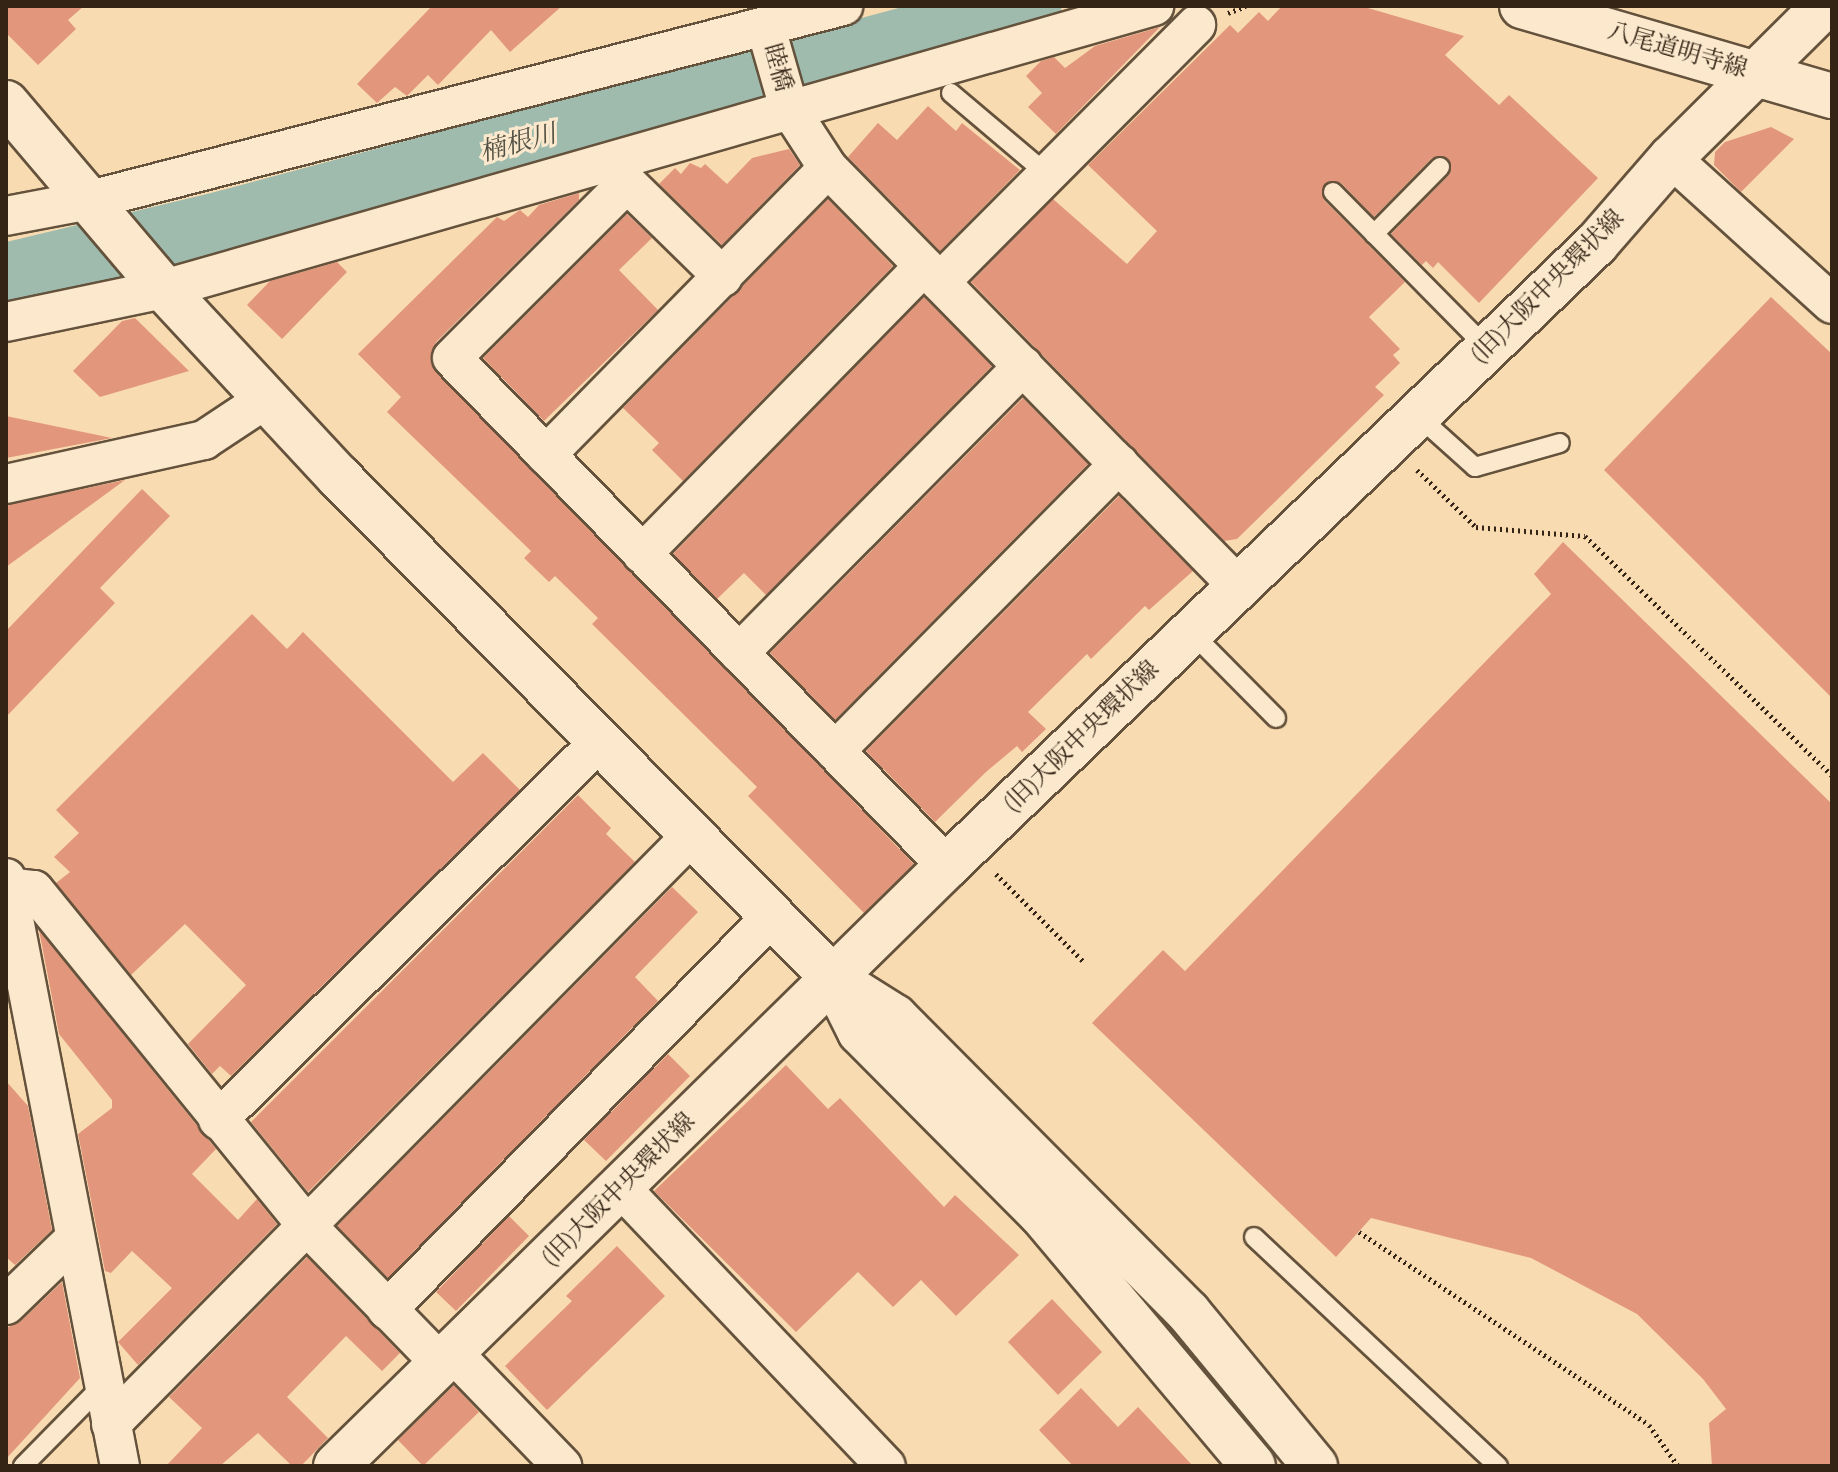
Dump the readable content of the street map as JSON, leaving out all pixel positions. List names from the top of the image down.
{
  "streets": {
    "street": ["八尾道明寺線", "睦橋", "(旧)大阪中央環状線"]
  },
  "crossings": [
    ["八尾道明寺線", "(旧)大阪中央環状線"],
    ["睦橋", "(旧)大阪中央環状線"]
  ],
  "water": ["楠根川"]
}
